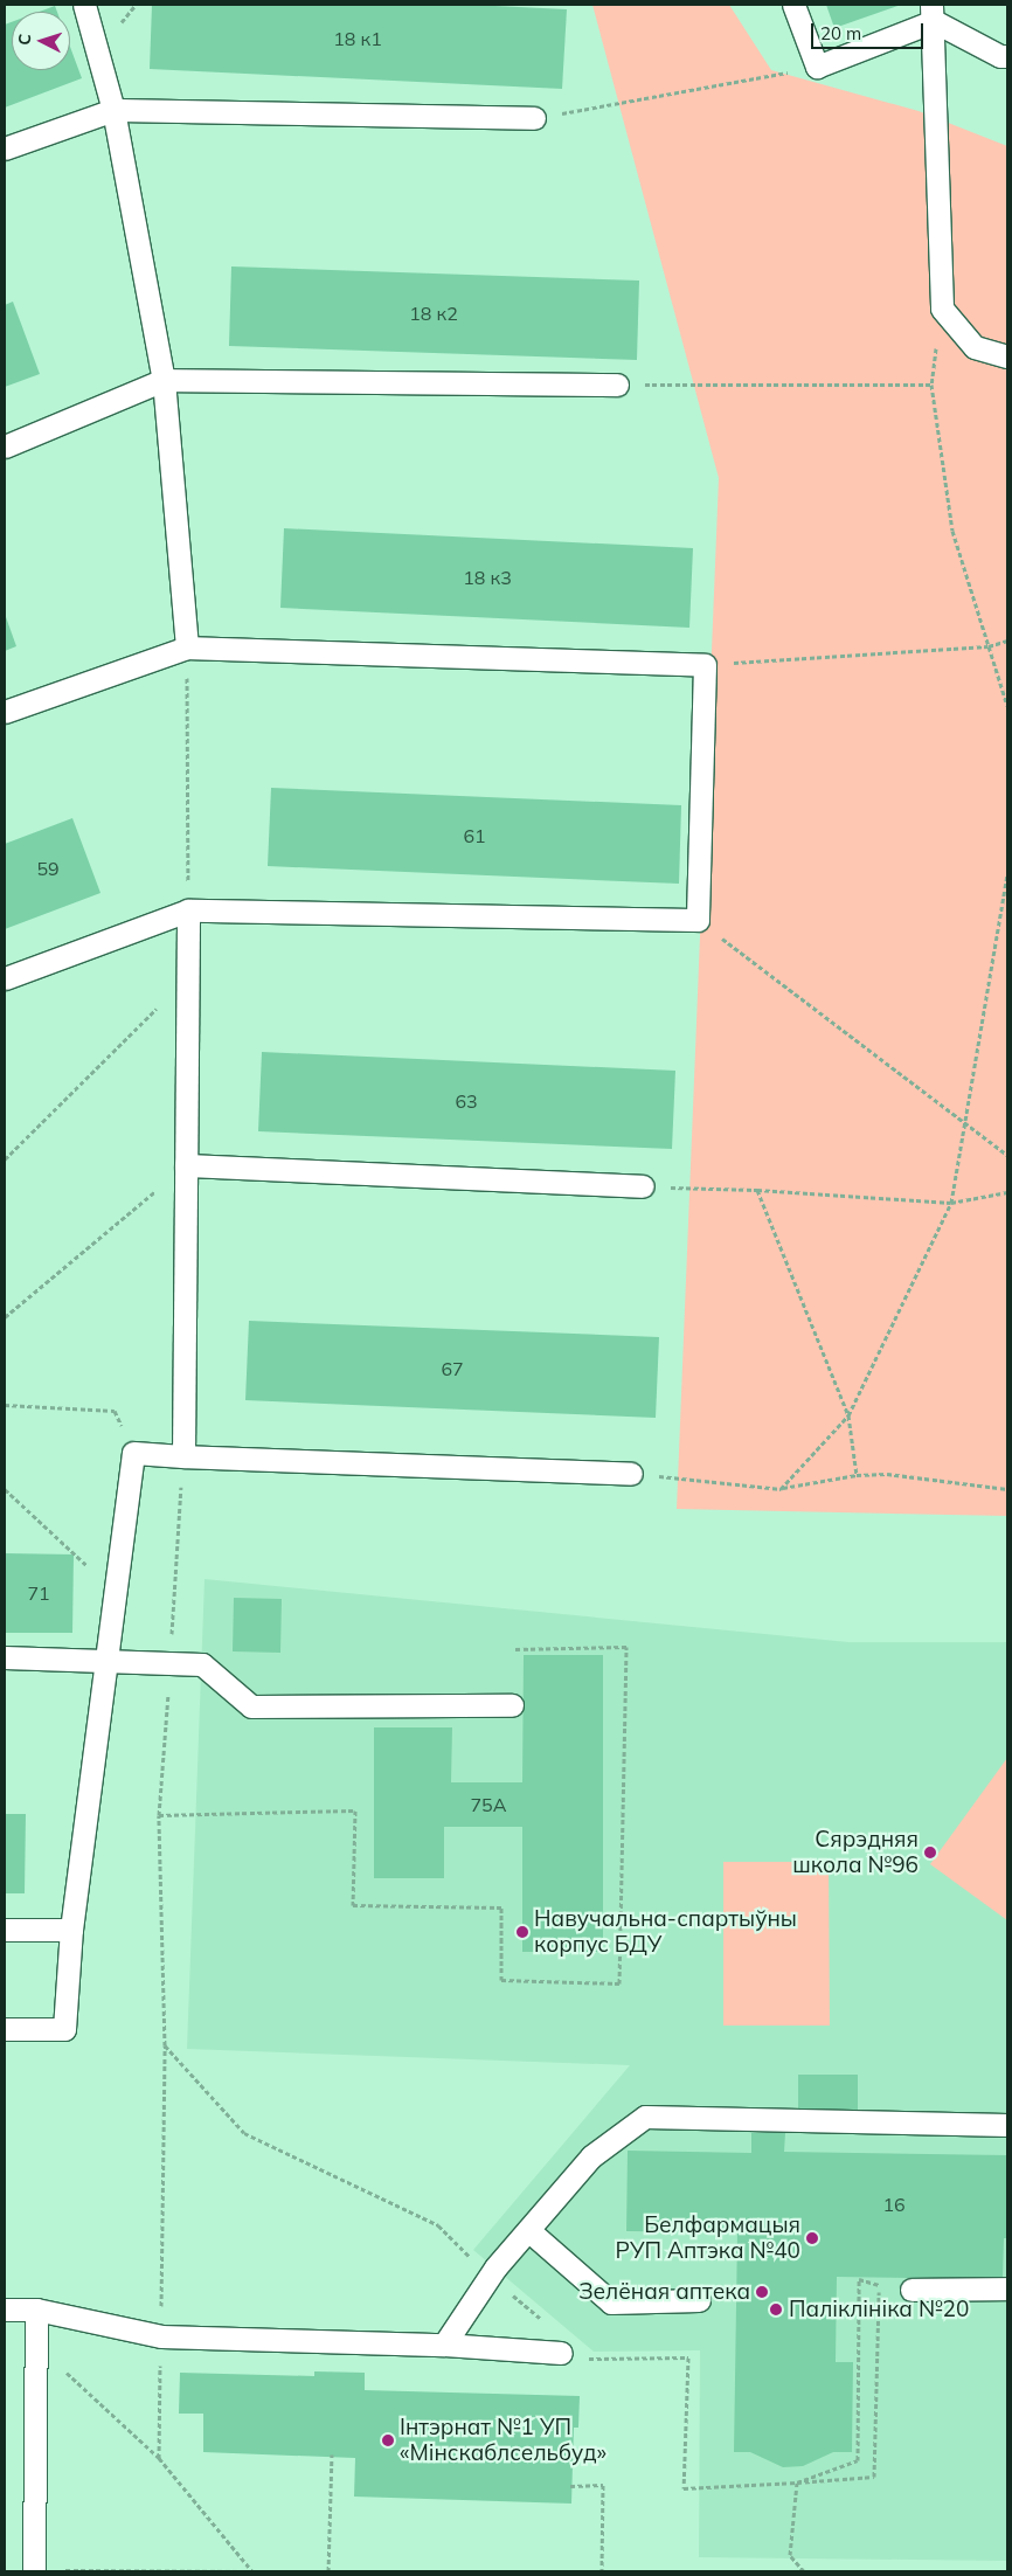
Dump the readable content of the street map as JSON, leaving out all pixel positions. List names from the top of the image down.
{
  "places": [
    "Сярэдняя школа №96",
    "Навучальна-спартыўны корпус БДУ",
    "Белфармацыя РУП Аптэка №40",
    "Зелёная аптека",
    "Паліклініка №20",
    "Інтэрнат №1 УП «Мінскаблсельбуд»"
  ],
  "house_numbers": [
    "18 к1",
    "18 к2",
    "18 к3",
    "61",
    "59",
    "63",
    "67",
    "71",
    "75А",
    "16"
  ],
  "scale_bar": "20 m",
  "north": "left"
}
